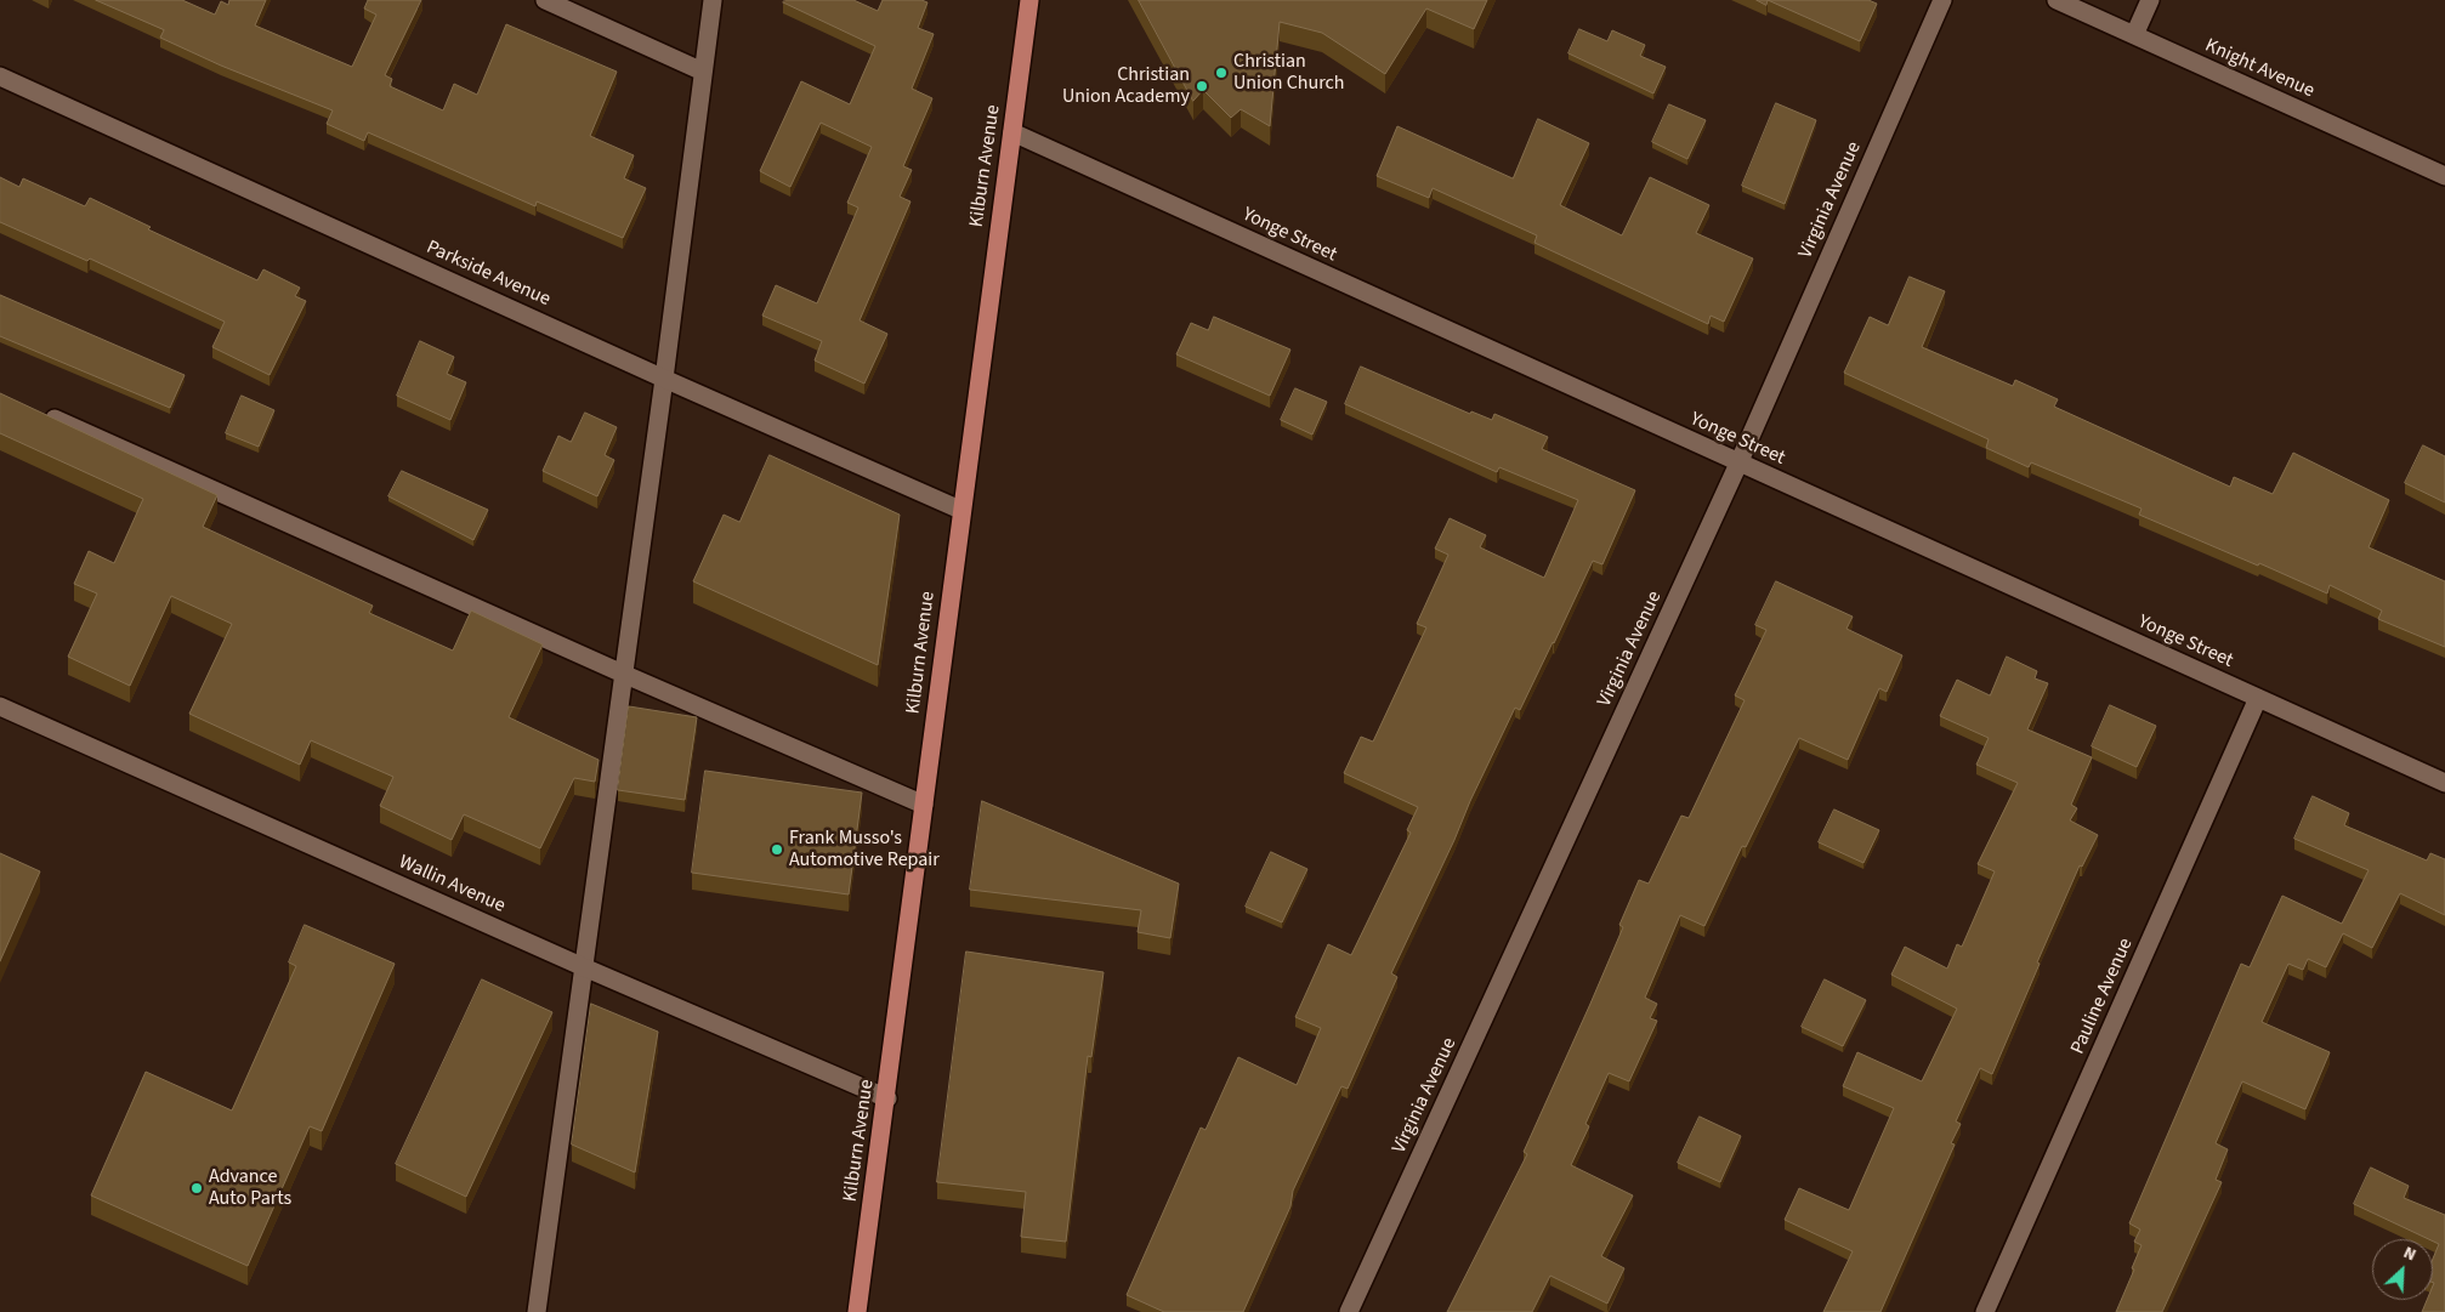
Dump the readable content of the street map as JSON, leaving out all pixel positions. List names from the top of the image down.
{
  "streets": {
    "main road": ["Kilburn Avenue"],
    "street": [
      "Knight Avenue",
      "Virginia Avenue",
      "Yonge Street",
      "Parkside Avenue",
      "Wallin Avenue",
      "Pauline Avenue"
    ]
  },
  "crossings": [
    ["Kilburn Avenue", "Yonge Street"],
    ["Kilburn Avenue", "Parkside Avenue"],
    ["Kilburn Avenue", "Wallin Avenue"],
    ["Virginia Avenue", "Yonge Street"],
    ["Yonge Street", "Pauline Avenue"]
  ],
  "places": [
    "Christian Union Church",
    "Christian Union Academy",
    "Frank Musso's Automotive Repair",
    "Advance Auto Parts"
  ],
  "north": "top right"
}
